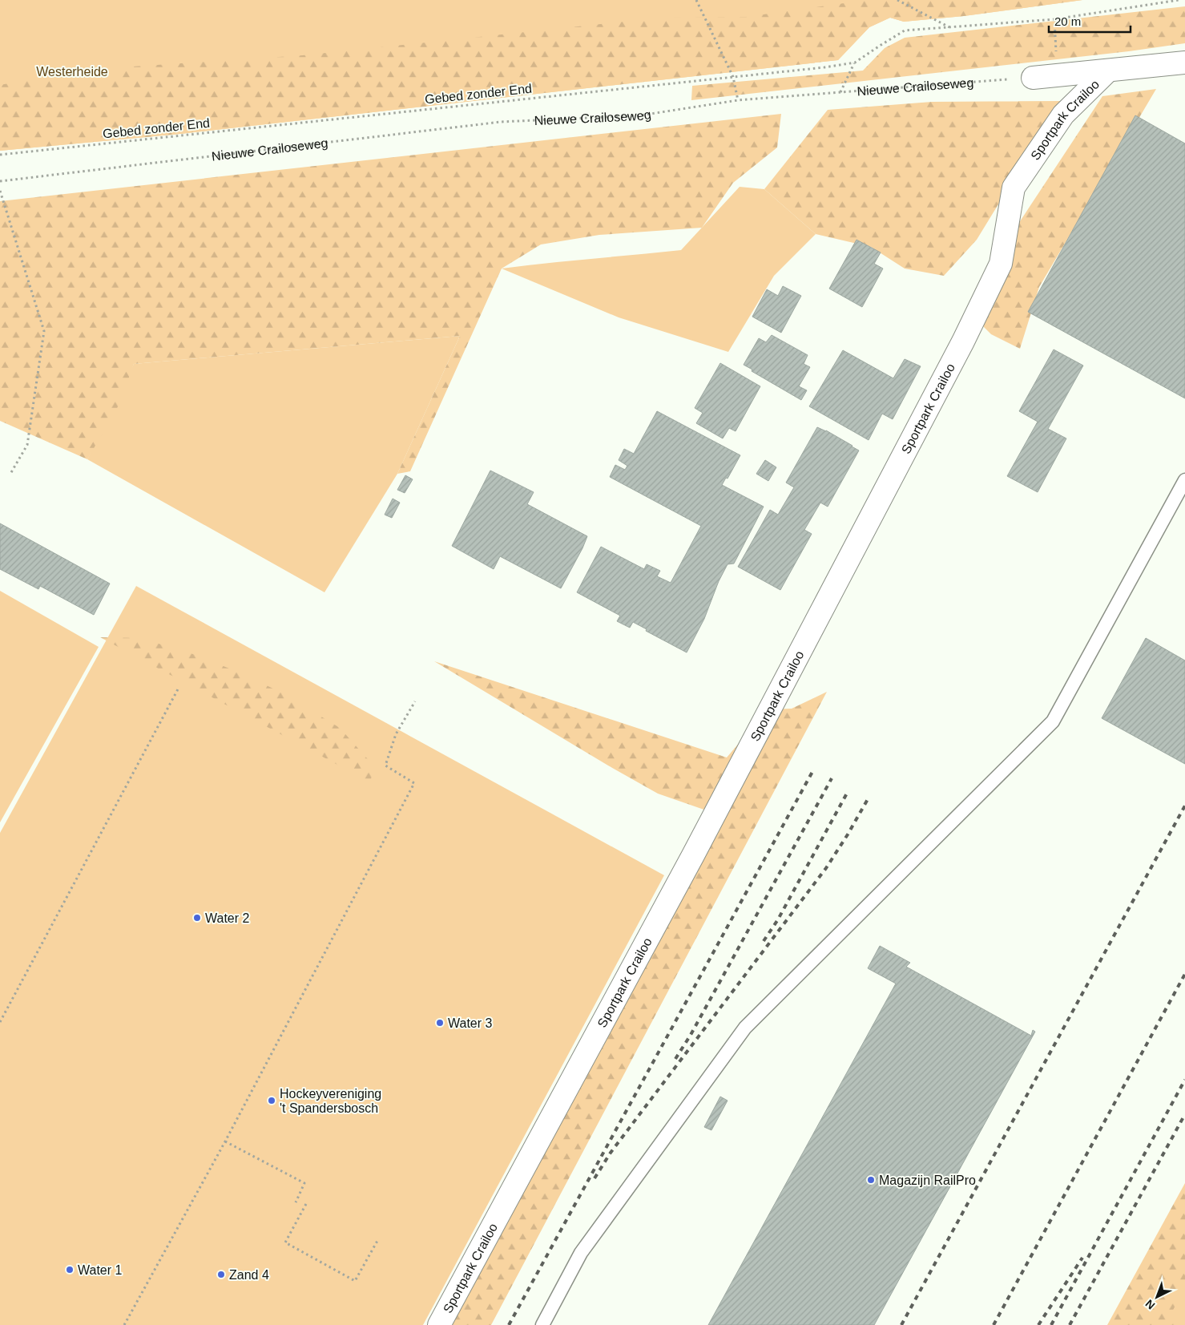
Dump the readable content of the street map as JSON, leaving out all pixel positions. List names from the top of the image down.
{
  "streets": {
    "street": ["Sportpark Crailoo"],
    "path": ["Nieuwe Crailoseweg", "Gebed zonder End"]
  },
  "parks": ["Westerheide"],
  "places": [
    "Water 2",
    "Water 3",
    "Hockeyvereniging 't Spandersbosch",
    "Magazijn RailPro",
    "Water 1",
    "Zand 4"
  ],
  "scale_bar": "20 m",
  "north": "bottom left"
}
